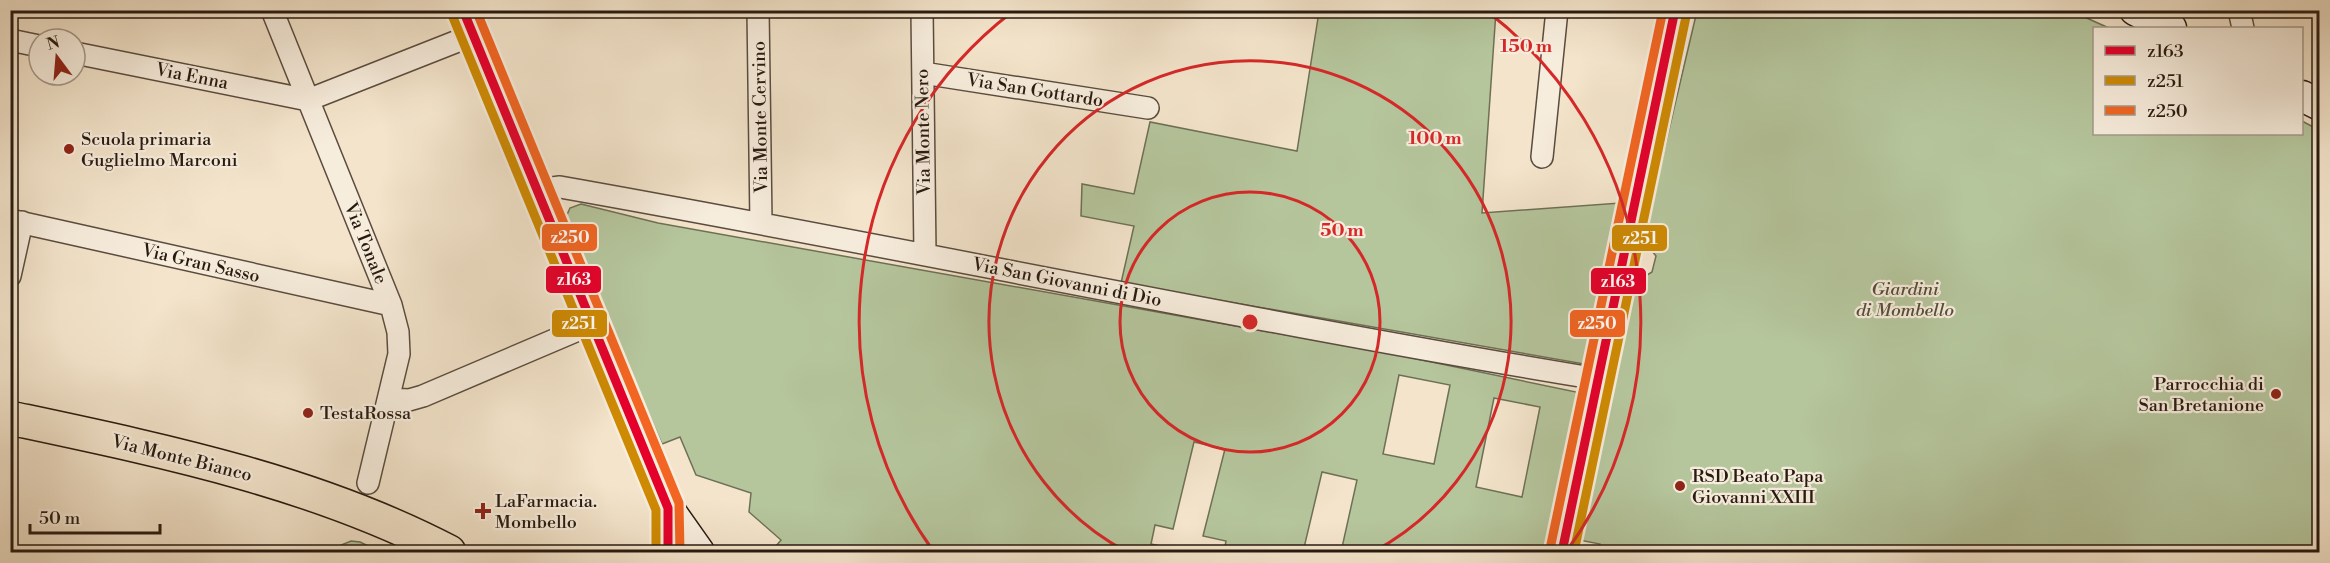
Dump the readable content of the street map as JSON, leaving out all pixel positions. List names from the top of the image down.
{
  "streets": {
    "main road": ["Via Monte Bianco"],
    "street": [
      "Via Enna",
      "Via San Gottardo",
      "Via Monte Cervino",
      "Via Monte Nero",
      "Via Tonale",
      "Via Gran Sasso",
      "Via San Giovanni di Dio"
    ]
  },
  "crossings": [
    ["Via Enna", "Via Tonale"],
    ["Via San Gottardo", "Via Monte Nero"],
    ["Via Monte Cervino", "Via San Giovanni di Dio"],
    ["Via Monte Nero", "Via San Giovanni di Dio"],
    ["Via Tonale", "Via Gran Sasso"]
  ],
  "parks": ["Giardini di Mombello"],
  "places": {
    "other": [
      "Scuola primaria Guglielmo Marconi",
      "Parrocchia di San Bretanione",
      "TestaRossa",
      "RSD Beato Papa Giovanni XXIII"
    ],
    "health": ["LaFarmacia. Mombello"]
  },
  "lines": ["transit line z163", "transit line z250", "transit line z251"],
  "legend": ["z163", "z251", "z250"],
  "scale_bar": "50 m",
  "north": "top",
  "rings": ["150 m", "100 m", "50 m"]
}
